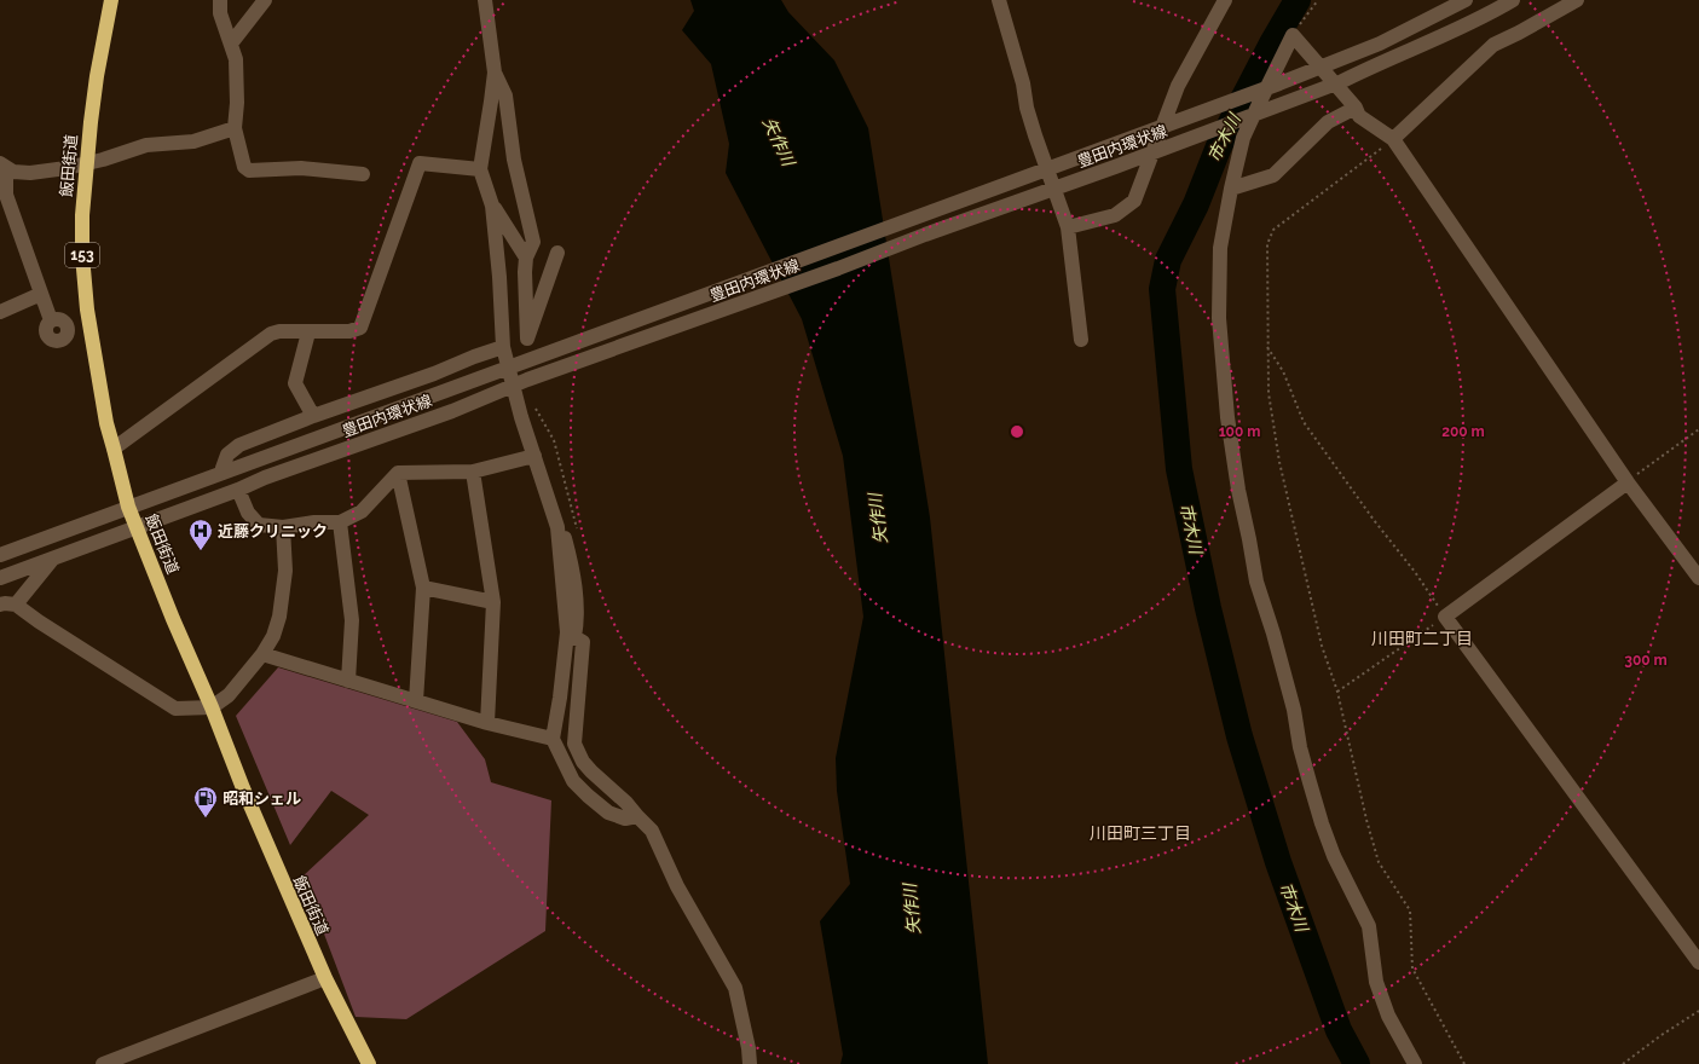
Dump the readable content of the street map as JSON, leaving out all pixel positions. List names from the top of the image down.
{
  "streets": {
    "highway": ["飯田街道", "153"],
    "street": ["豊田内環状線"]
  },
  "crossings": [
    ["豊田内環状線", "飯田街道"]
  ],
  "districts": ["川田町二丁目", "川田町三丁目"],
  "water": ["市木川", "矢作川"],
  "places": {
    "hospital": ["近藤クリニック"],
    "fuel station": ["昭和シェル"]
  },
  "rings": ["100 m", "200 m", "300 m"]
}
